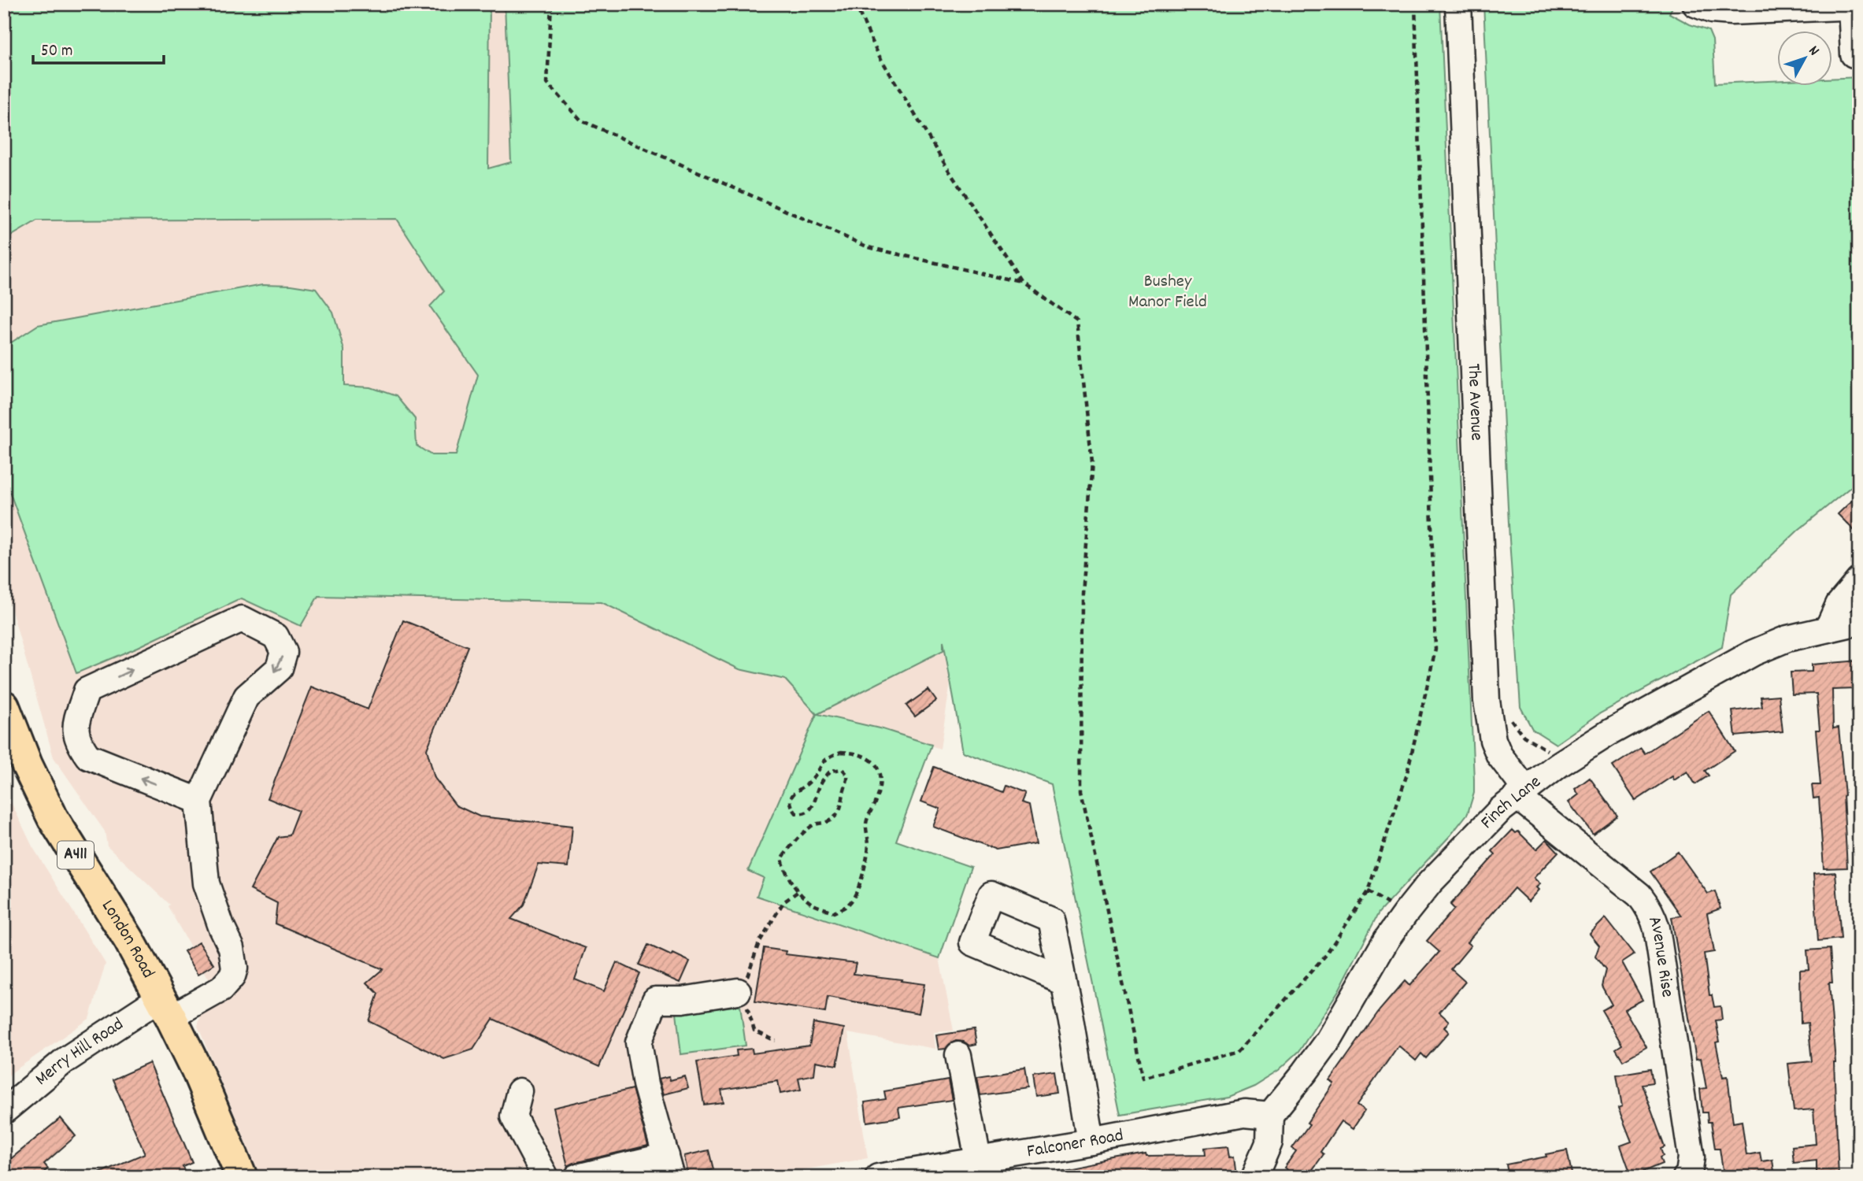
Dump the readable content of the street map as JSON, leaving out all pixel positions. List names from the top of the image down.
{
  "streets": {
    "main road": ["A411", "London Road"],
    "street": [
      "The Avenue",
      "Finch Lane",
      "Avenue Rise",
      "Merry Hill Road",
      "Falconer Road"
    ]
  },
  "crossings": [
    ["The Avenue", "Finch Lane"],
    ["The Avenue", "Avenue Rise"],
    ["Finch Lane", "Avenue Rise"],
    ["Finch Lane", "Falconer Road"],
    ["London Road", "Merry Hill Road"]
  ],
  "parks": ["Bushey Manor Field"],
  "scale_bar": "50 m",
  "north": "top right"
}
